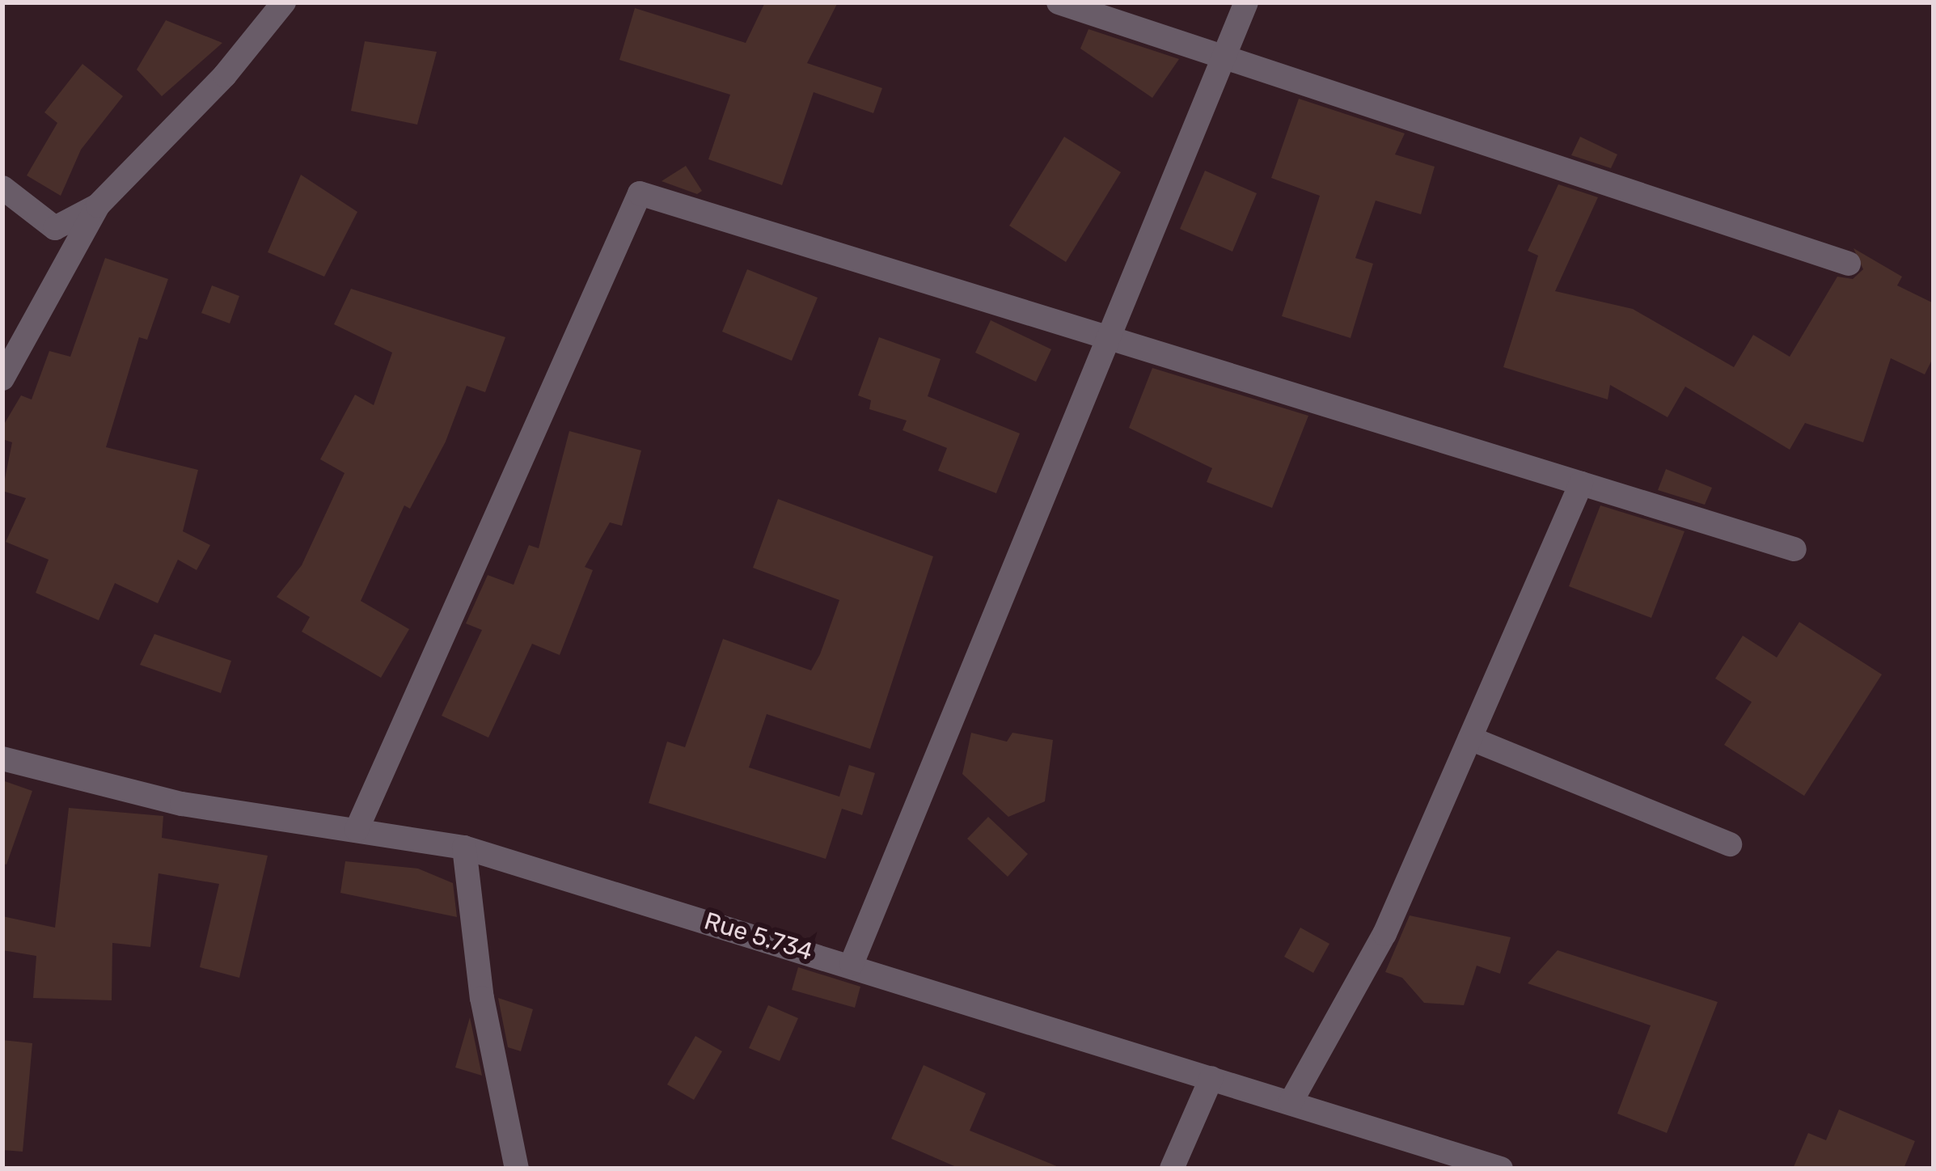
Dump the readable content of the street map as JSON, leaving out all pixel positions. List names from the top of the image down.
{
  "streets": {
    "street": ["Rue 5.734"]
  }
}
